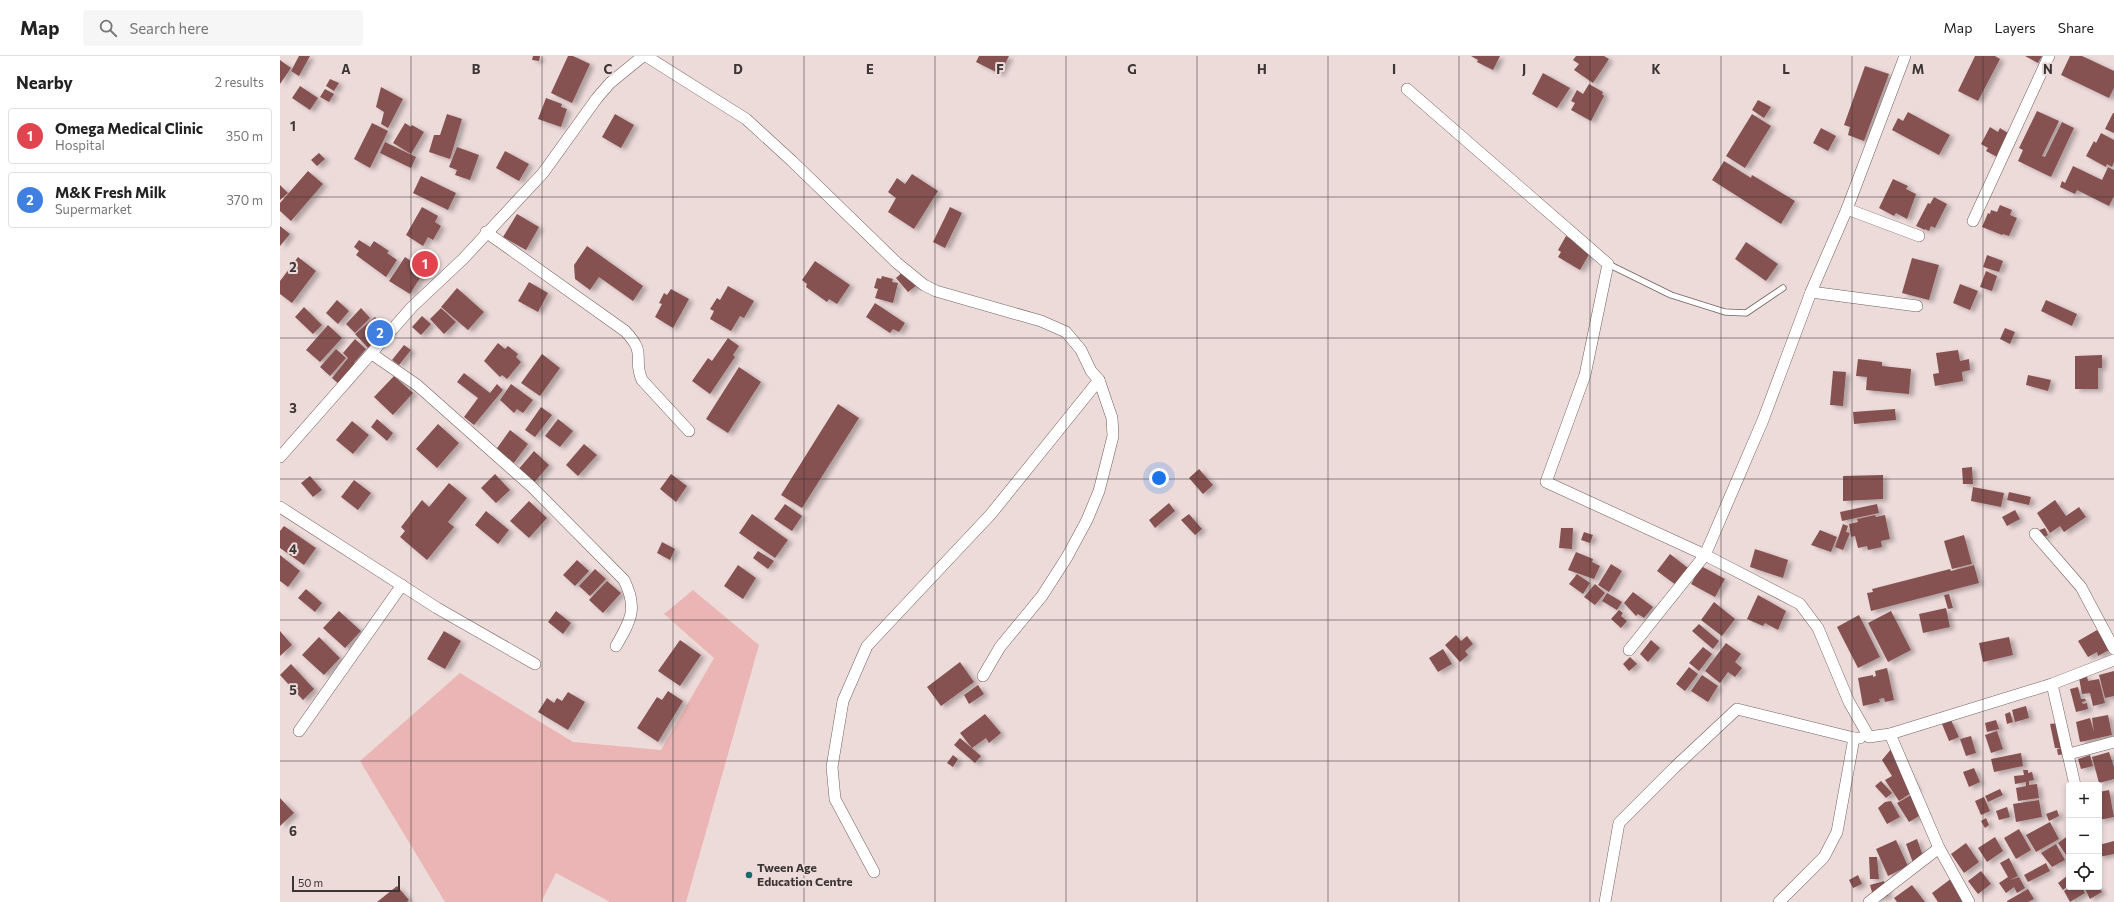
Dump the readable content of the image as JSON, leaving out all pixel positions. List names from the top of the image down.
{
  "places": ["Tween Age Education Centre"],
  "scale_bar": "50 m",
  "page": {
    "header": "Map",
    "search": "Search here",
    "nav": ["Map", "Layers", "Share"],
    "heading": ["Nearby", "2 results"],
    "list": [
      {
        "mark": "1",
        "name": "Omega Medical Clinic",
        "note": "Hospital",
        "value": "350 m"
      },
      {
        "mark": "2",
        "name": "M&K Fresh Milk",
        "note": "Supermarket",
        "value": "370 m"
      }
    ],
    "pins": ["1", "2"],
    "map_buttons": ["+", "−"],
    "scale": "50 m"
  },
  "grid": {
    "columns": [
      "A",
      "B",
      "C",
      "D",
      "E",
      "F",
      "G",
      "H",
      "I",
      "J",
      "K",
      "L",
      "M",
      "N"
    ],
    "rows": [
      "1",
      "2",
      "3",
      "4",
      "5",
      "6"
    ]
  }
}
